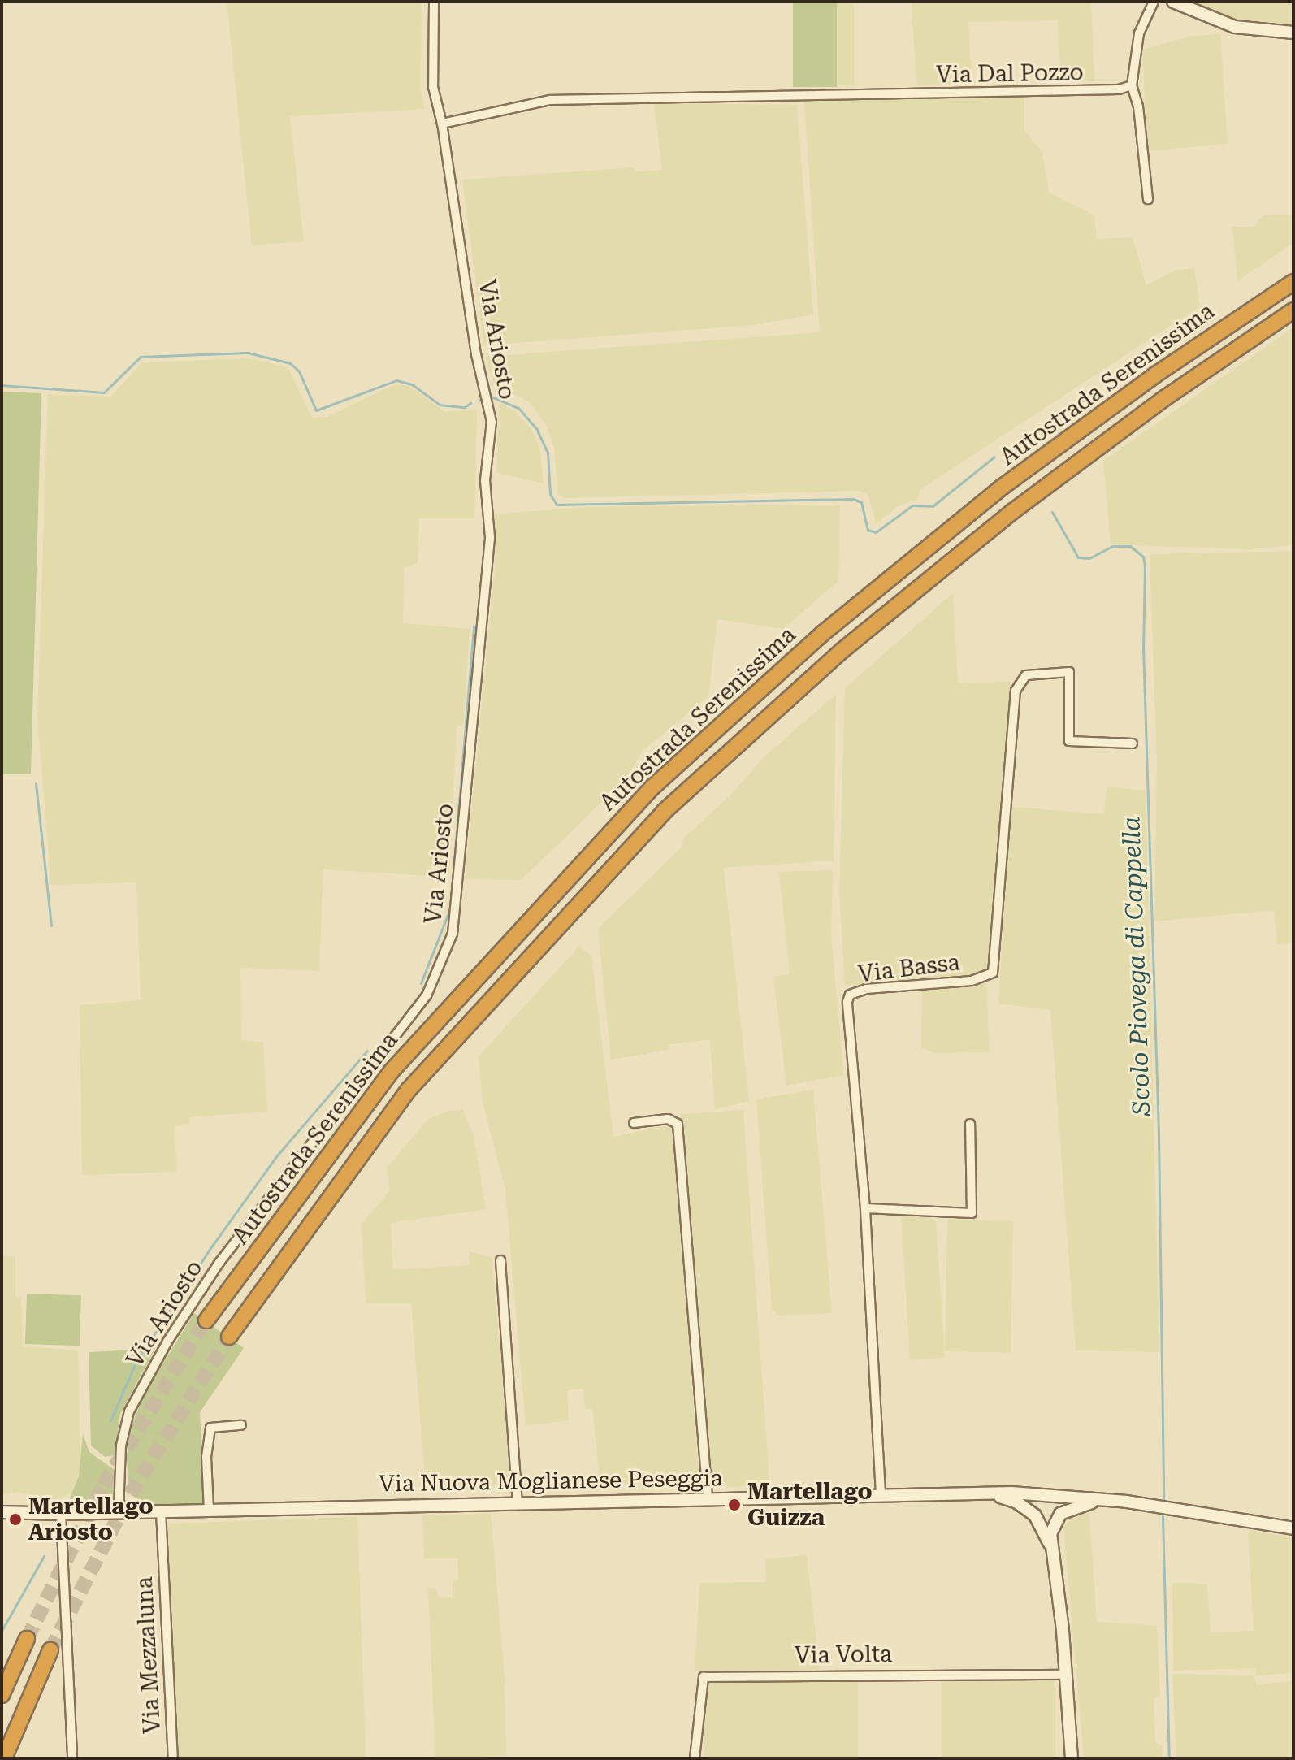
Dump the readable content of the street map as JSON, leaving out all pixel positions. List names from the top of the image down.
{
  "streets": {
    "highway": ["Autostrada Serenissima"],
    "main road": ["Via Nuova Moglianese Peseggia"],
    "street": [
      "Via Dal Pozzo",
      "Via Ariosto",
      "Via Bassa",
      "Via Mezzaluna",
      "Via Volta"
    ]
  },
  "crossings": [
    ["Via Dal Pozzo", "Via Ariosto"],
    ["Via Ariosto", "Via Nuova Moglianese Peseggia"],
    ["Via Bassa", "Via Nuova Moglianese Peseggia"],
    ["Via Nuova Moglianese Peseggia", "Via Mezzaluna"]
  ],
  "water": ["Scolo Piovega di Cappella"],
  "places": ["Martellago Guizza", "Martellago Ariosto"]
}
